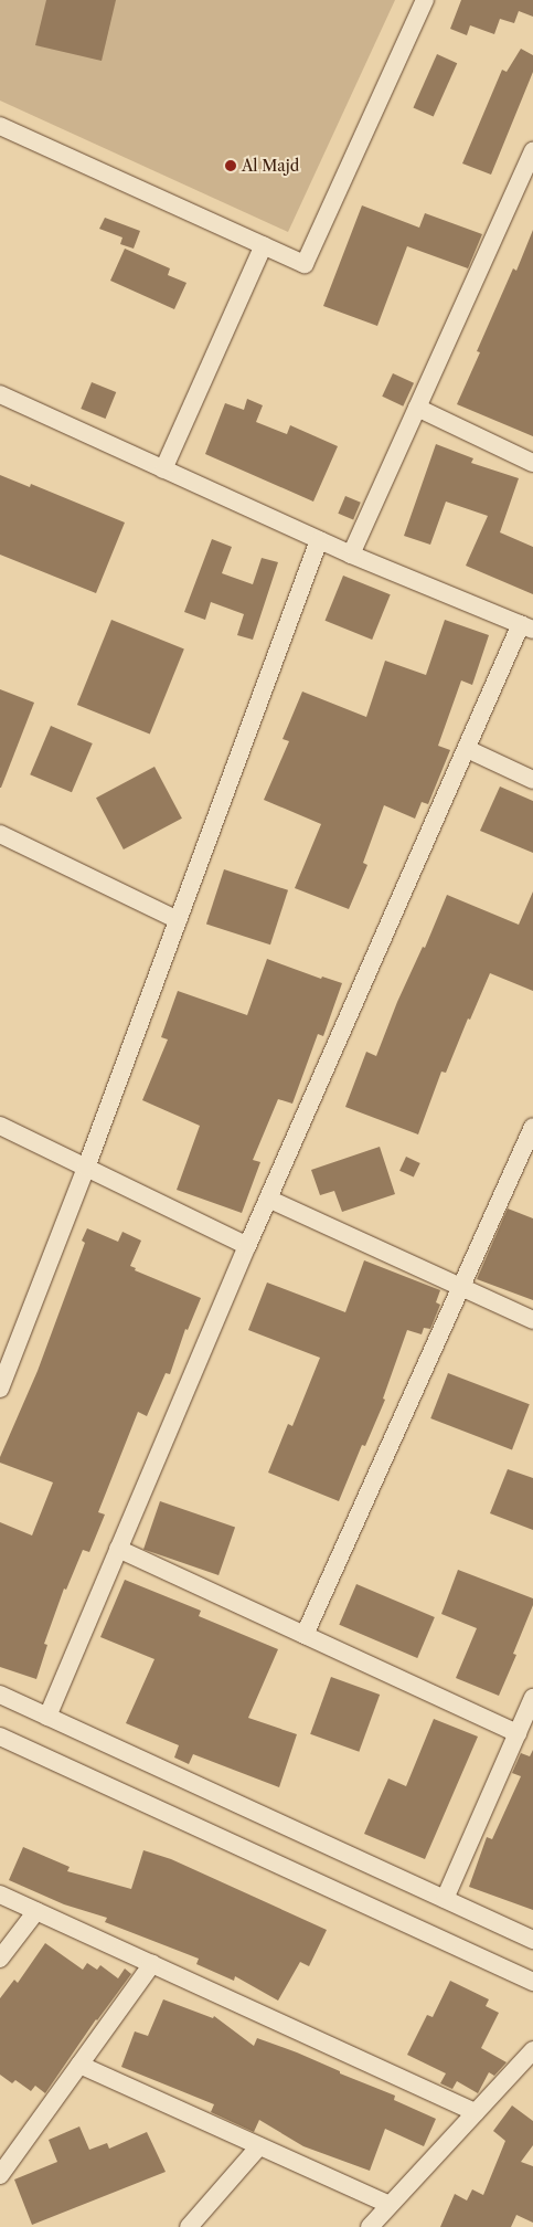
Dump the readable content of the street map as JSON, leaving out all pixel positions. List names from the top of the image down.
{
  "places": ["Al Majd"]
}
